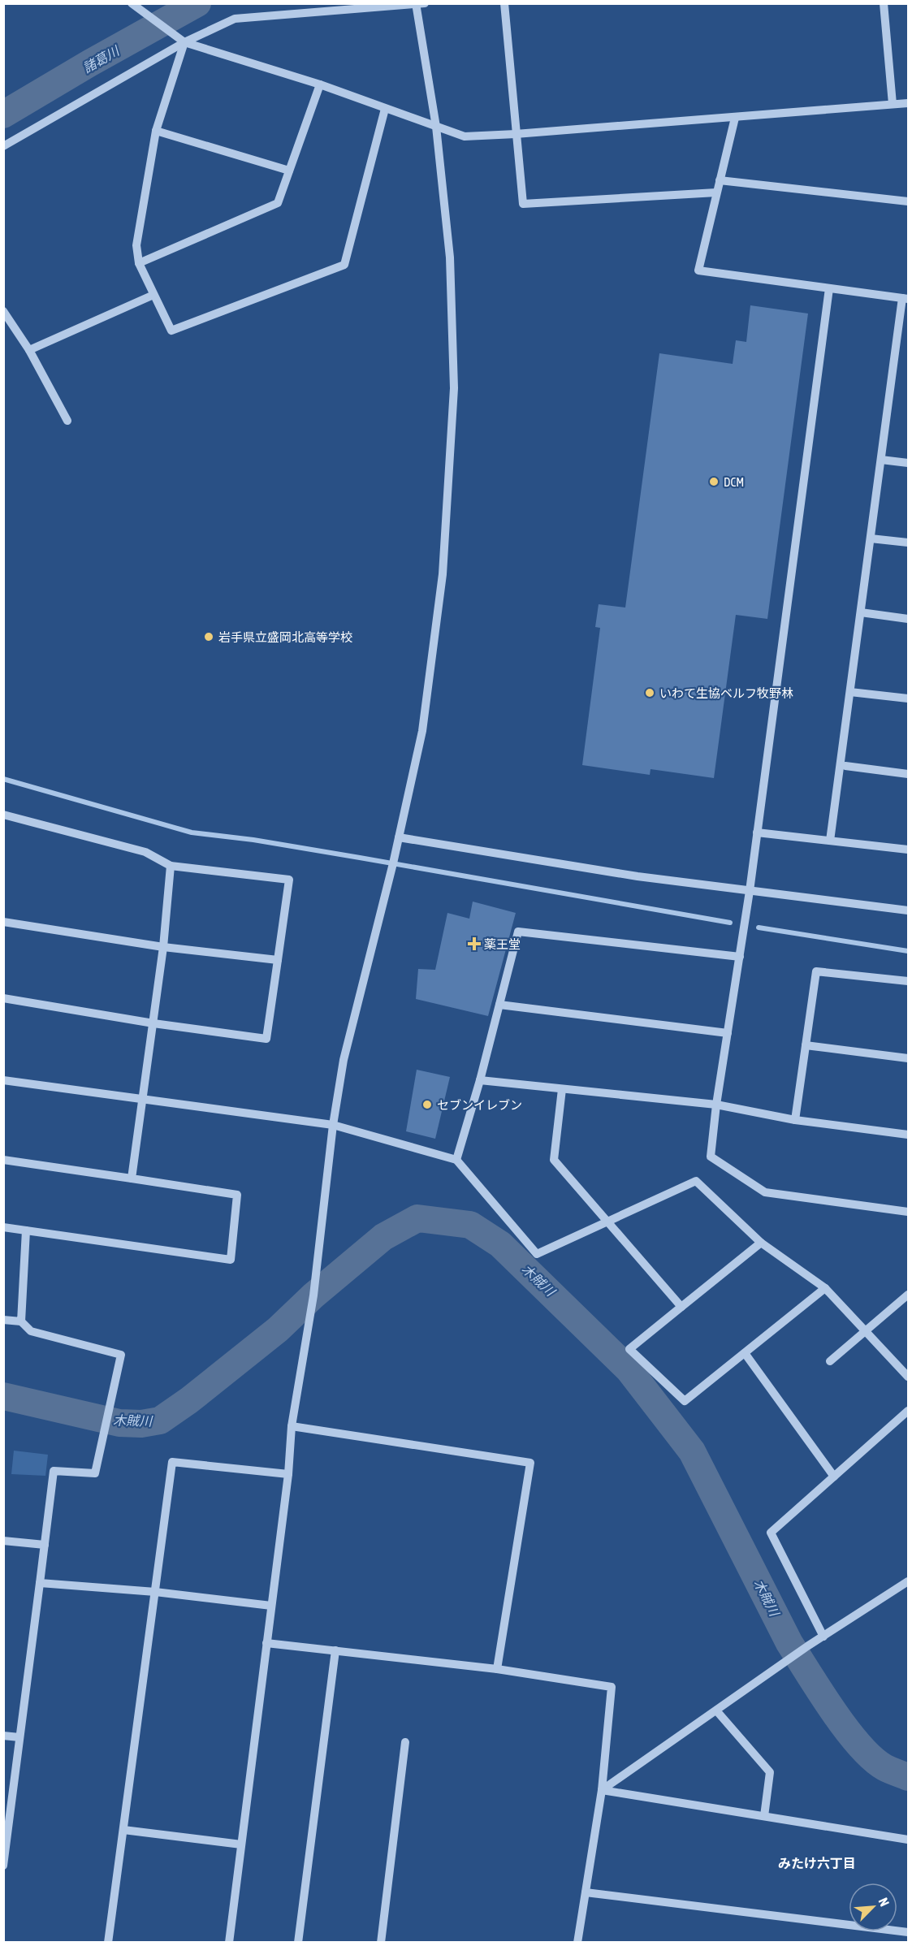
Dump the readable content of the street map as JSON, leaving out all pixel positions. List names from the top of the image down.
{
  "districts": ["みたけ六丁目"],
  "water": ["諸葛川", "木賊川"],
  "places": {
    "other": [
      "DCM",
      "岩手県立盛岡北高等学校",
      "いわて生協ベルフ牧野林",
      "セブンイレブン"
    ],
    "health": ["薬王堂"]
  },
  "north": "top right"
}
